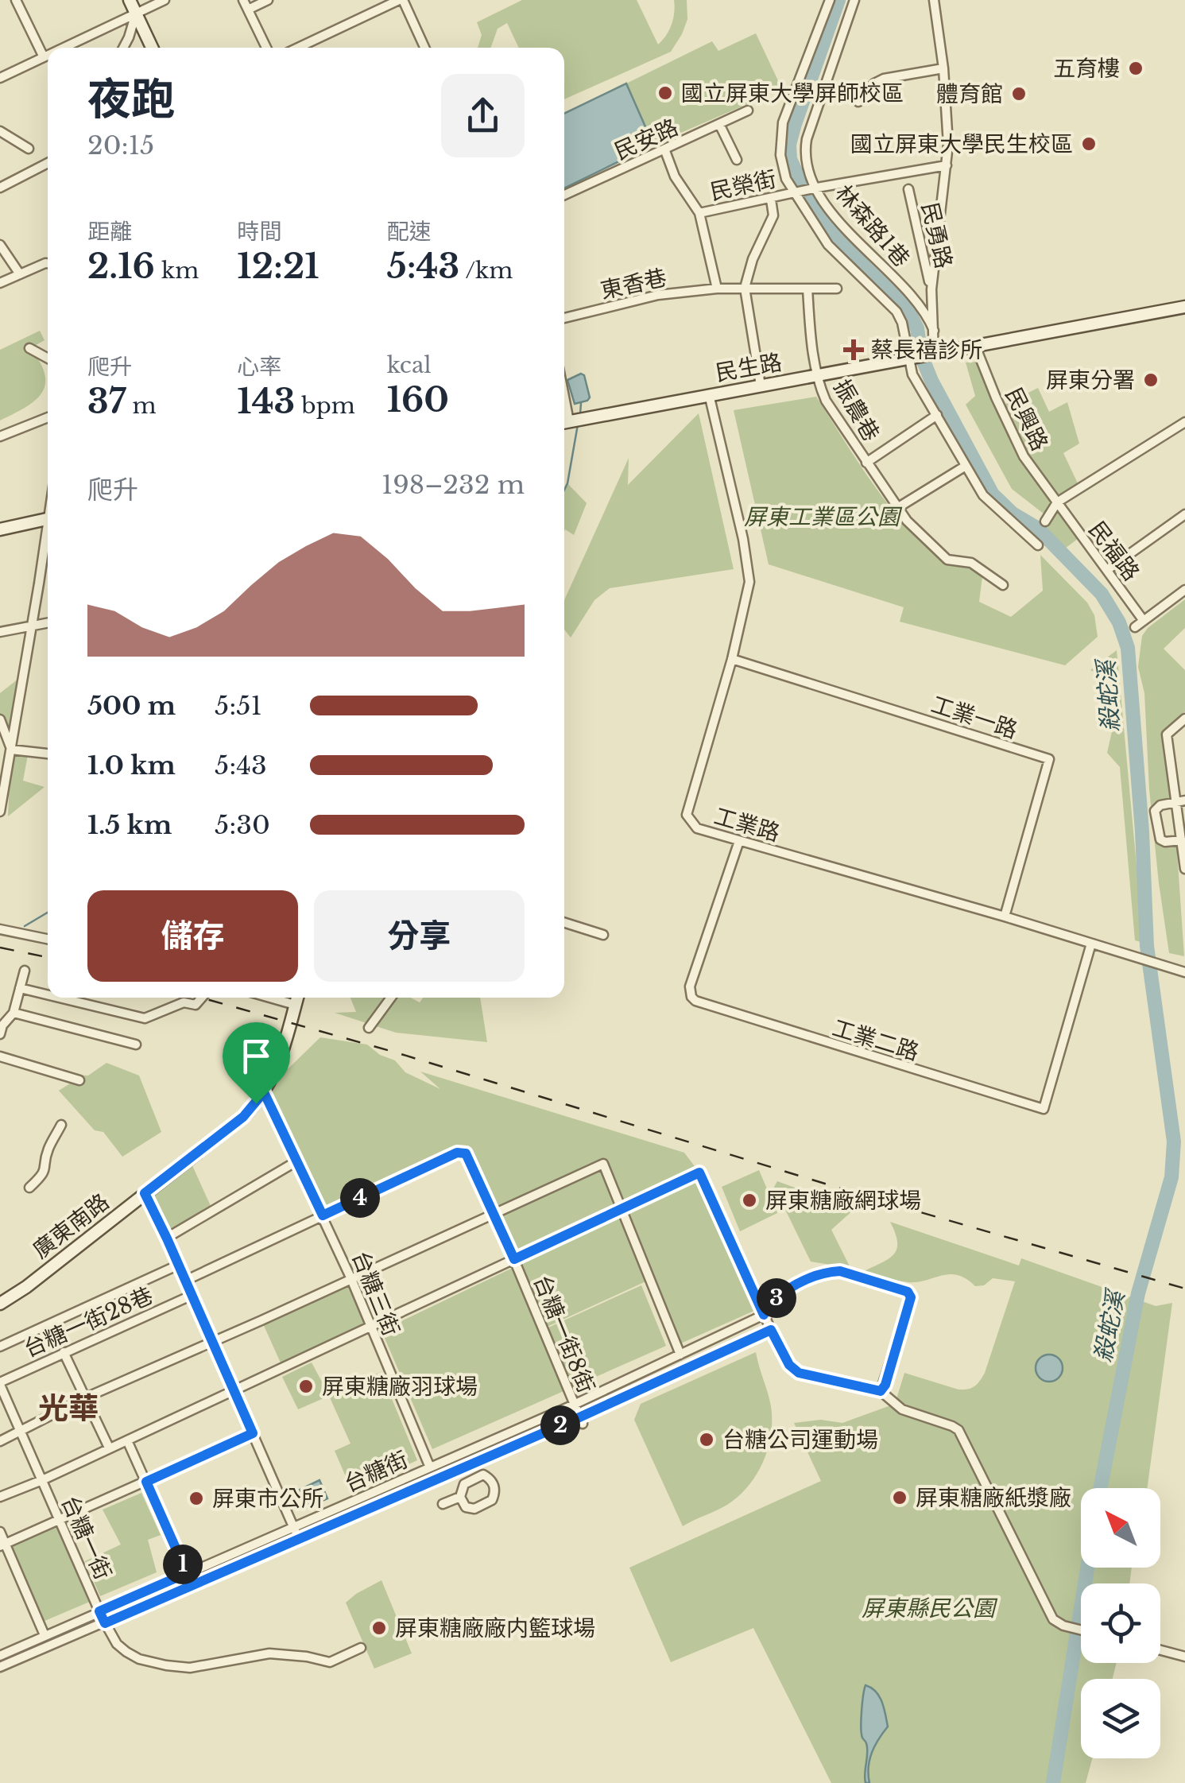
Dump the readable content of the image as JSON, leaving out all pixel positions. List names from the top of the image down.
{
  "streets": {
    "street": [
      "民安路",
      "民榮街",
      "林森路1巷",
      "民勇路",
      "東香巷",
      "民生路",
      "振農巷",
      "民興路",
      "民福路",
      "工業一路",
      "工業路",
      "工業二路",
      "廣東南路",
      "台糖三街",
      "台糖一街28巷",
      "台糖一街8街",
      "台糖街",
      "台糖一街"
    ]
  },
  "crossings": [
    ["民榮街", "林森路1巷"],
    ["林森路1巷", "民勇路"],
    ["民勇路", "民生路"],
    ["東香巷", "振農巷"],
    ["民生路", "振農巷"],
    ["民生路", "工業路"],
    ["民興路", "民福路"],
    ["工業一路", "工業路"],
    ["工業路", "工業二路"],
    ["廣東南路", "台糖三街"],
    ["台糖三街", "台糖一街8街"],
    ["台糖三街", "台糖街"],
    ["台糖一街28巷", "台糖一街"],
    ["台糖一街8街", "台糖街"],
    ["台糖街", "台糖一街"]
  ],
  "districts": ["光華"],
  "water": ["殺蛇溪"],
  "parks": ["屏東工業區公園", "屏東縣民公園"],
  "places": {
    "other": [
      "五育樓",
      "國立屏東大學屏師校區",
      "體育館",
      "國立屏東大學民生校區",
      "屏東分署",
      "屏東糖廠網球場",
      "屏東糖廠羽球場",
      "台糖公司運動場",
      "屏東糖廠紙漿廠",
      "屏東市公所",
      "屏東糖廠廠内籃球場"
    ],
    "health": ["蔡長禧診所"]
  },
  "north": "top left",
  "page": {
    "heading": ["夜跑", "20:15"],
    "stats": [
      ["距離", "2.16 km"],
      ["時間", "12:21"],
      ["配速", "5:43 /km"],
      ["爬升", "37 m"],
      ["心率", "143 bpm"],
      ["kcal", "160"]
    ],
    "chart": ["爬升", "198–232 m"],
    "list": [
      {
        "name": "500 m",
        "note": "5:51"
      },
      {
        "name": "1.0 km",
        "note": "5:43"
      },
      {
        "name": "1.5 km",
        "note": "5:30"
      }
    ],
    "buttons": ["儲存", "分享"],
    "pins": [
      "4",
      "3",
      "2",
      "1"
    ]
  }
}
